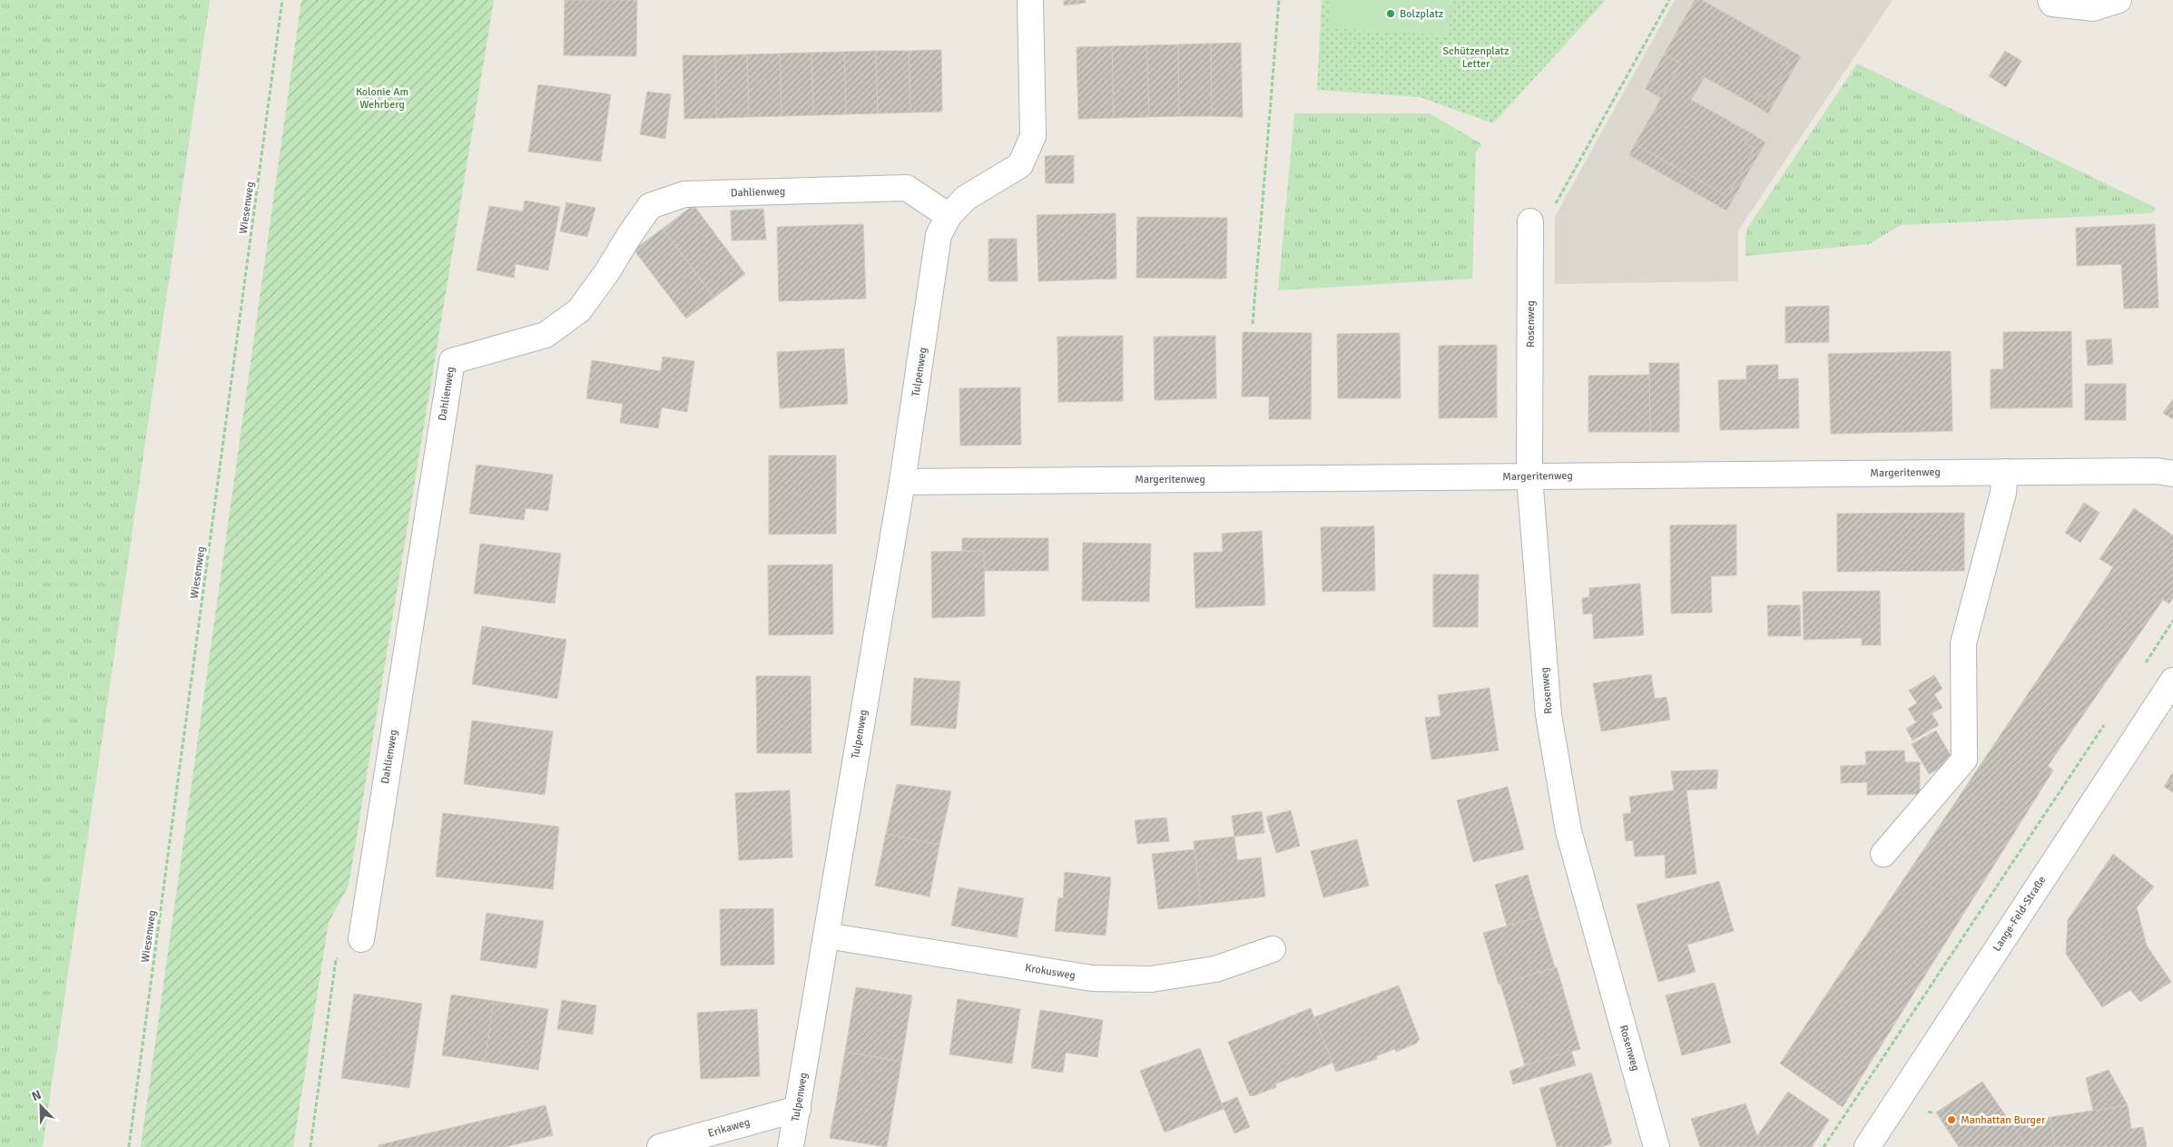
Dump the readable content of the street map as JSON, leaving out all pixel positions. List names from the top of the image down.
{
  "streets": {
    "street": [
      "Dahlienweg",
      "Rosenweg",
      "Tulpenweg",
      "Margeritenweg",
      "Lange-Feld-Straße",
      "Krokusweg",
      "Erikaweg"
    ],
    "path": ["Wiesenweg"]
  },
  "crossings": [
    ["Dahlienweg", "Tulpenweg"],
    ["Rosenweg", "Margeritenweg"],
    ["Tulpenweg", "Margeritenweg"],
    ["Tulpenweg", "Krokusweg"],
    ["Tulpenweg", "Erikaweg"]
  ],
  "parks": ["Schützenplatz Letter", "Kolonie Am Wehrberg"],
  "places": ["Bolzplatz", "Manhattan Burger"],
  "north": "top left"
}
